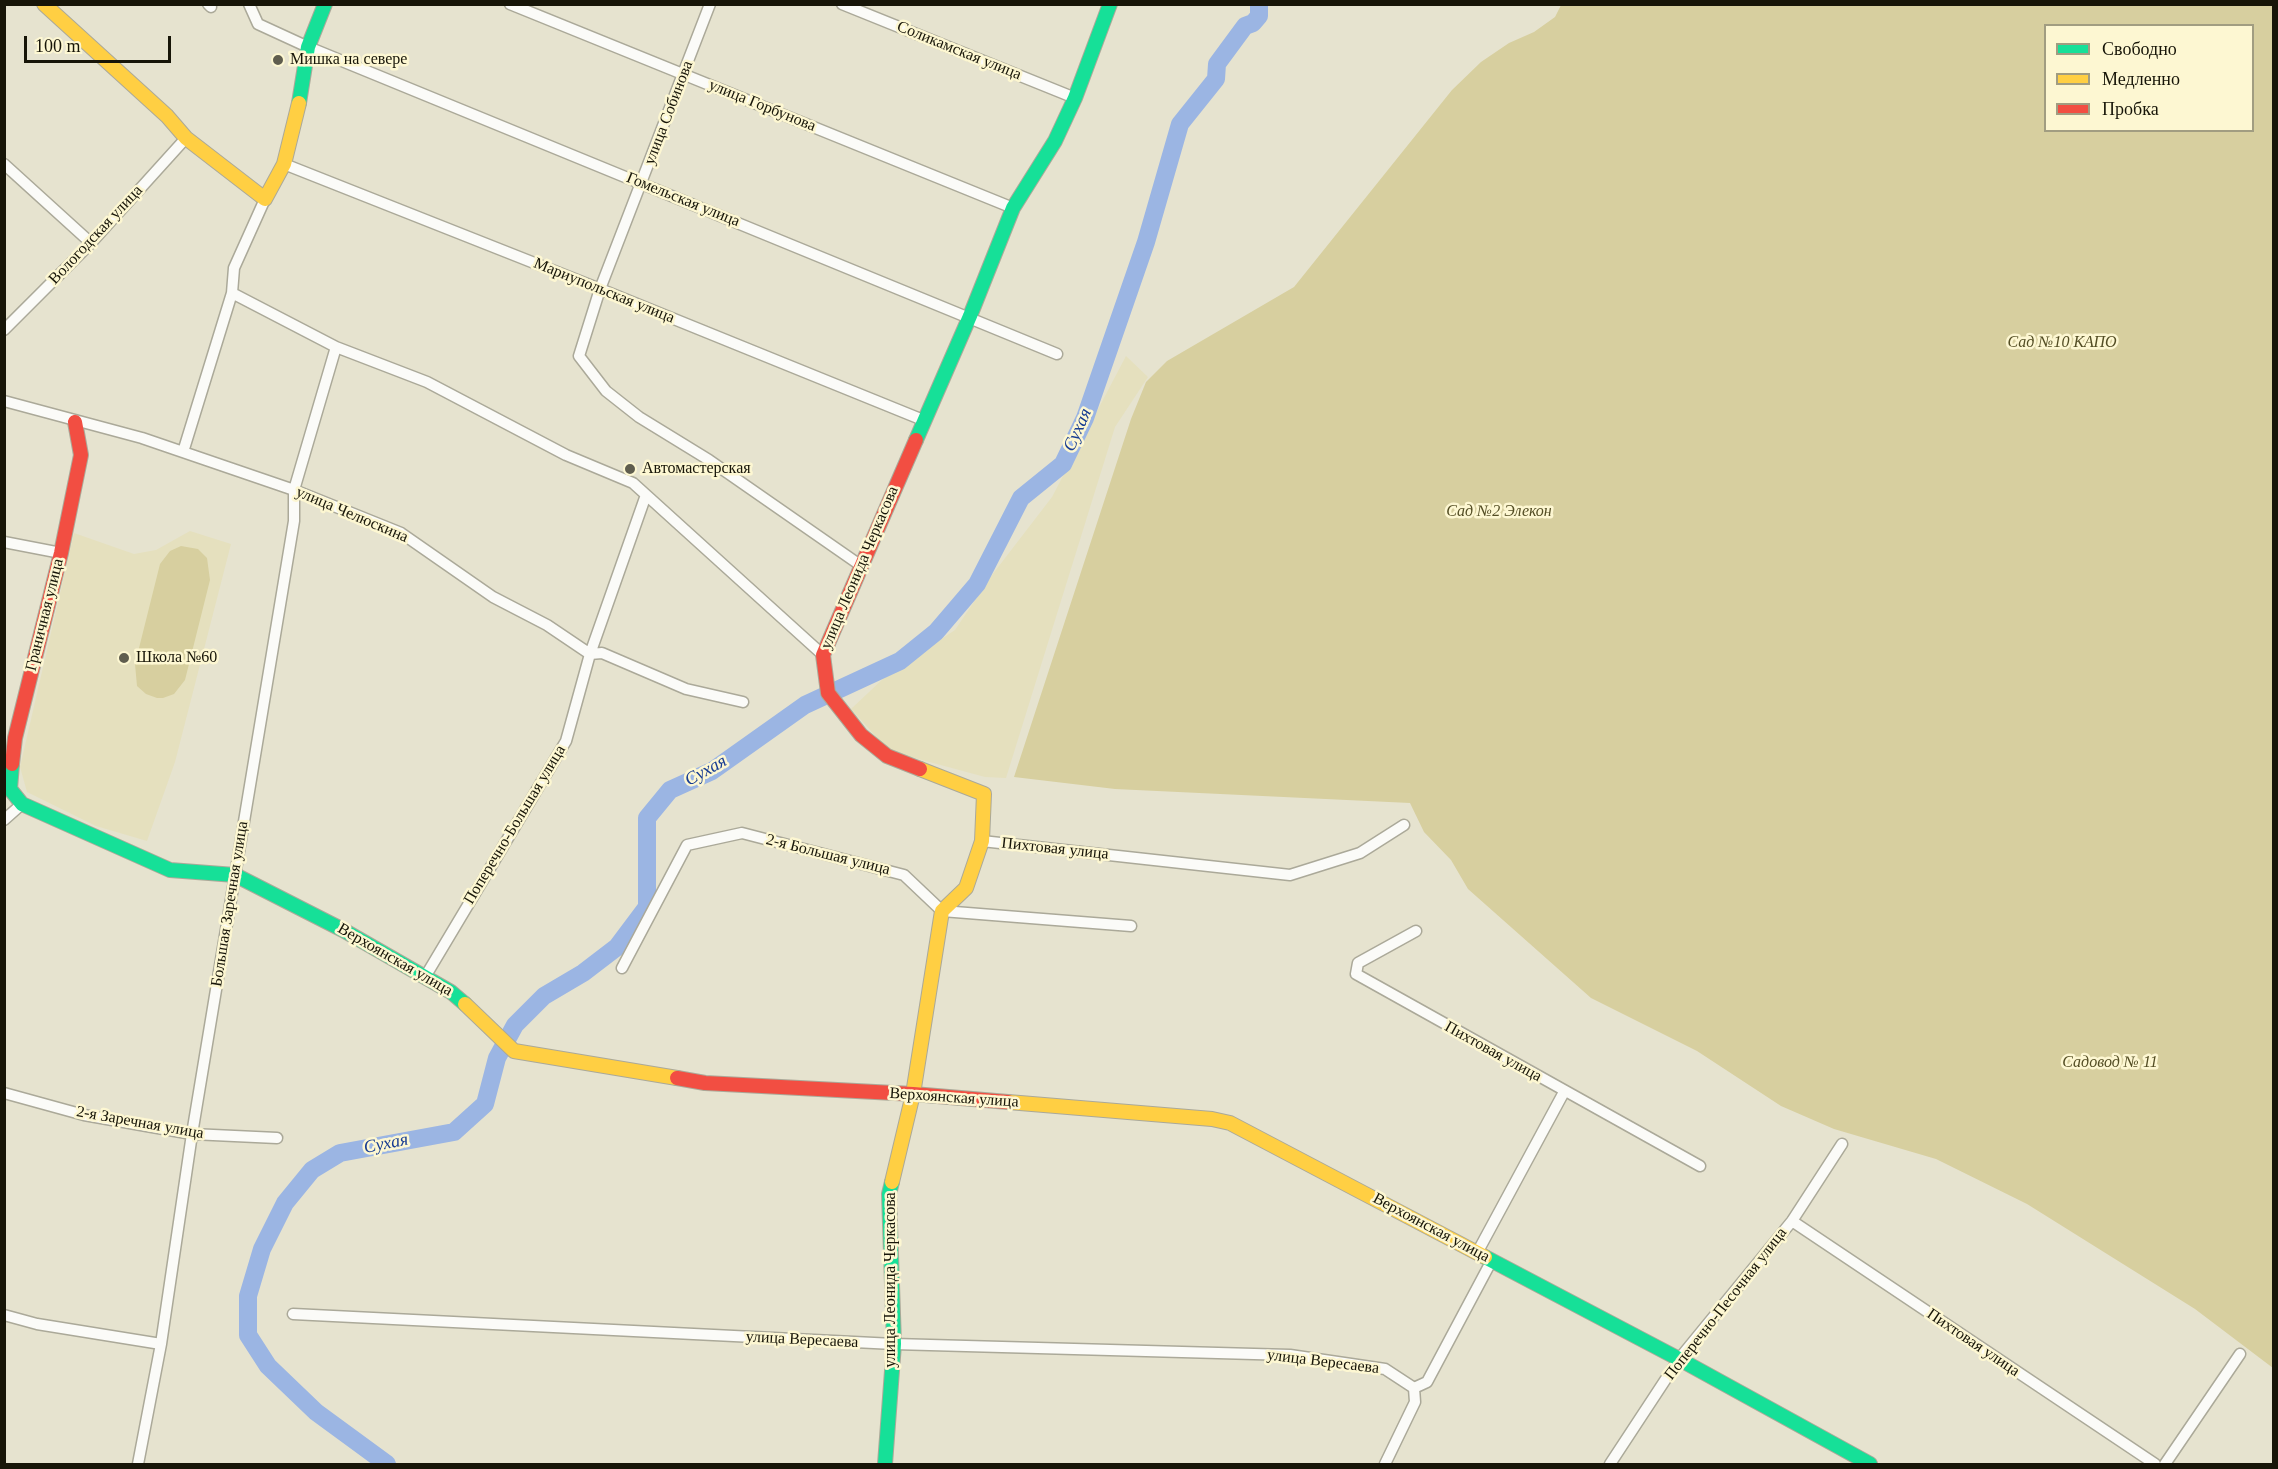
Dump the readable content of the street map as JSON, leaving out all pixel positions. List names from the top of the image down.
{
  "streets": {
    "street": [
      "Соликамская улица",
      "улица Горбунова",
      "улица Собинова",
      "Гомельская улица",
      "Вологодская улица",
      "Мариупольская улица",
      "улица Челюскина",
      "улица Леонида Черкасова",
      "Граничная улица",
      "Поперечно-Большая улица",
      "Пихтовая улица",
      "2-я Большая улица",
      "Большая Заречная улица",
      "Верхоянская улица",
      "2-я Заречная улица",
      "Поперечно-Песочная улица",
      "улица Вересаева"
    ]
  },
  "crossings": [
    ["Соликамская улица", "улица Леонида Черкасова"],
    ["улица Горбунова", "улица Собинова"],
    ["улица Горбунова", "улица Леонида Черкасова"],
    ["улица Собинова", "Гомельская улица"],
    ["улица Собинова", "Мариупольская улица"],
    ["улица Собинова", "улица Леонида Черкасова"],
    ["Гомельская улица", "улица Леонида Черкасова"],
    ["Мариупольская улица", "улица Леонида Черкасова"],
    ["улица Челюскина", "Граничная улица"],
    ["улица Челюскина", "Поперечно-Большая улица"],
    ["улица Челюскина", "Большая Заречная улица"],
    ["улица Леонида Черкасова", "Пихтовая улица"],
    ["улица Леонида Черкасова", "2-я Большая улица"],
    ["улица Леонида Черкасова", "Верхоянская улица"],
    ["улица Леонида Черкасова", "улица Вересаева"],
    ["Граничная улица", "Верхоянская улица"],
    ["Поперечно-Большая улица", "Верхоянская улица"],
    ["Пихтовая улица", "Поперечно-Песочная улица"],
    ["Большая Заречная улица", "Верхоянская улица"],
    ["Большая Заречная улица", "2-я Заречная улица"],
    ["Верхоянская улица", "Поперечно-Песочная улица"]
  ],
  "water": ["Сухая"],
  "parks": ["Сад №10 КАПО", "Сад №2 Элекон", "Садовод № 11"],
  "places": ["Мишка на севере", "Автомастерская", "Школа №60"],
  "legend": ["Свободно", "Медленно", "Пробка"],
  "scale_bar": "100 m"
}
